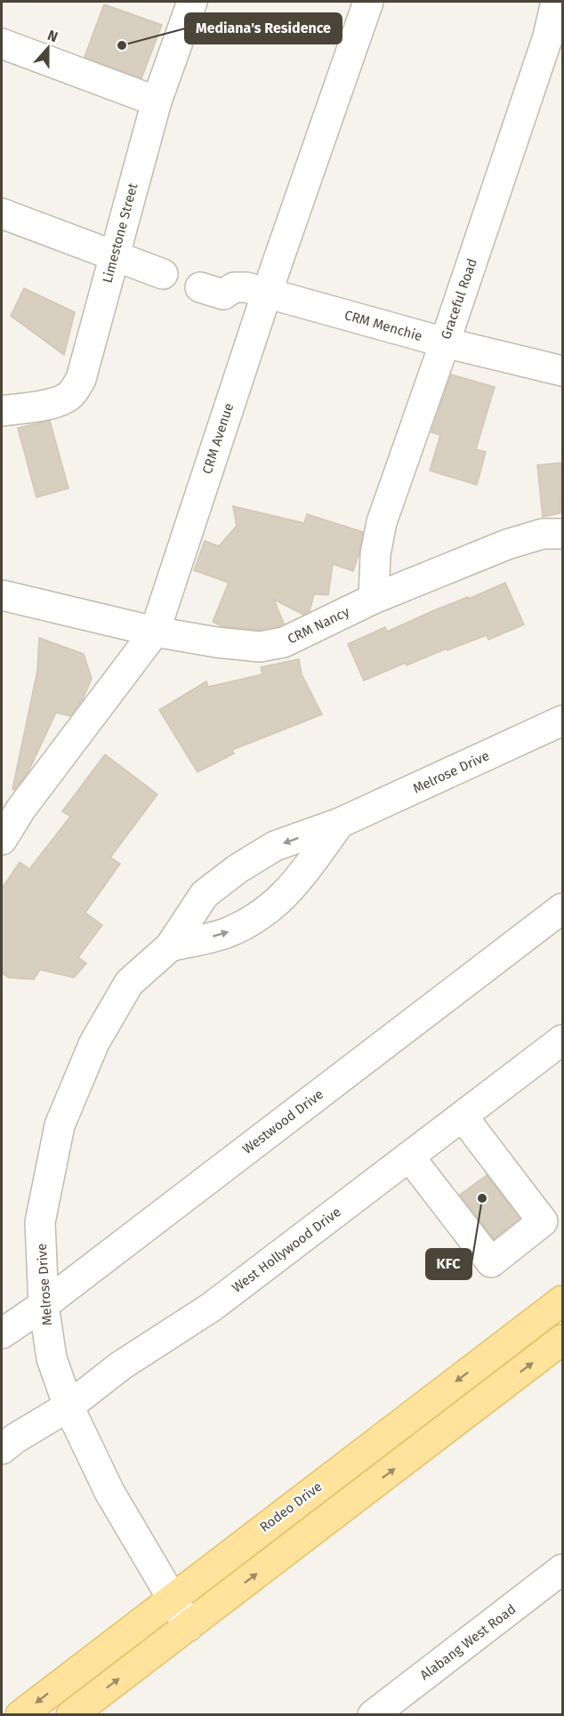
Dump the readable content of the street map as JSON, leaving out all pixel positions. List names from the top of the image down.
{
  "streets": {
    "main road": ["Rodeo Drive"],
    "street": [
      "Limestone Street",
      "Graceful Road",
      "CRM Menchie",
      "CRM Avenue",
      "CRM Nancy",
      "Melrose Drive",
      "Westwood Drive",
      "West Hollywood Drive",
      "Alabang West Road"
    ]
  },
  "crossings": [
    ["Graceful Road", "CRM Menchie"],
    ["Graceful Road", "CRM Nancy"],
    ["CRM Menchie", "CRM Avenue"],
    ["CRM Avenue", "CRM Nancy"],
    ["Melrose Drive", "Westwood Drive"],
    ["Melrose Drive", "West Hollywood Drive"],
    ["Melrose Drive", "Rodeo Drive"]
  ],
  "places": ["Mediana's Residence", "KFC"],
  "north": "top"
}
